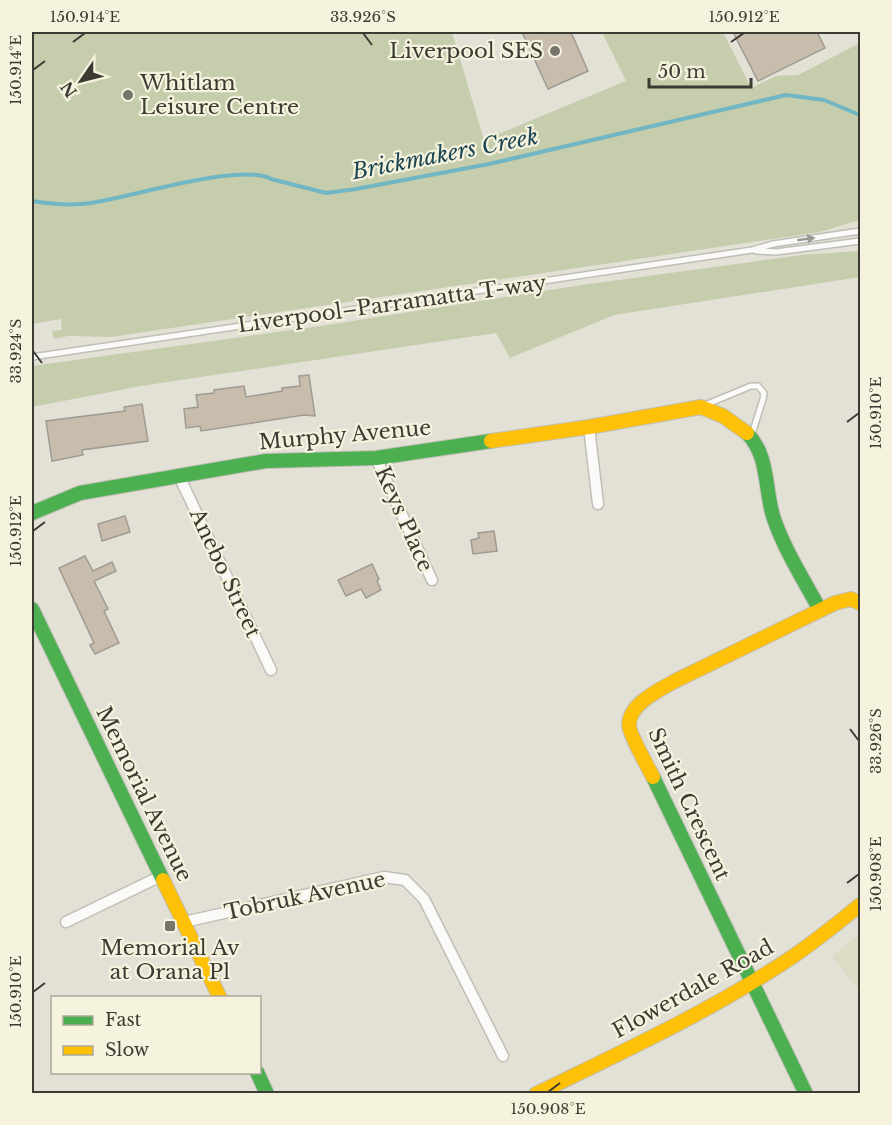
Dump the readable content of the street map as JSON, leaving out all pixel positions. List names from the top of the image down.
{
  "streets": {
    "street": [
      "Murphy Avenue",
      "Keys Place",
      "Anebo Street",
      "Memorial Avenue",
      "Smith Crescent",
      "Tobruk Avenue",
      "Flowerdale Road"
    ],
    "lane": ["Liverpool–Parramatta T-way"]
  },
  "crossings": [
    ["Murphy Avenue", "Keys Place"],
    ["Murphy Avenue", "Anebo Street"],
    ["Memorial Avenue", "Tobruk Avenue"],
    ["Smith Crescent", "Flowerdale Road"]
  ],
  "water": ["Brickmakers Creek"],
  "places": {
    "other": ["Liverpool SES", "Whitlam Leisure Centre"],
    "transit": ["Memorial Av at Orana Pl"]
  },
  "legend": ["Fast", "Slow"],
  "scale_bar": "50 m",
  "north": "bottom left",
  "coordinates": [
    "150.914°E",
    "33.926°S",
    "150.912°E",
    "33.924°S",
    "150.910°E",
    "150.908°E"
  ]
}
